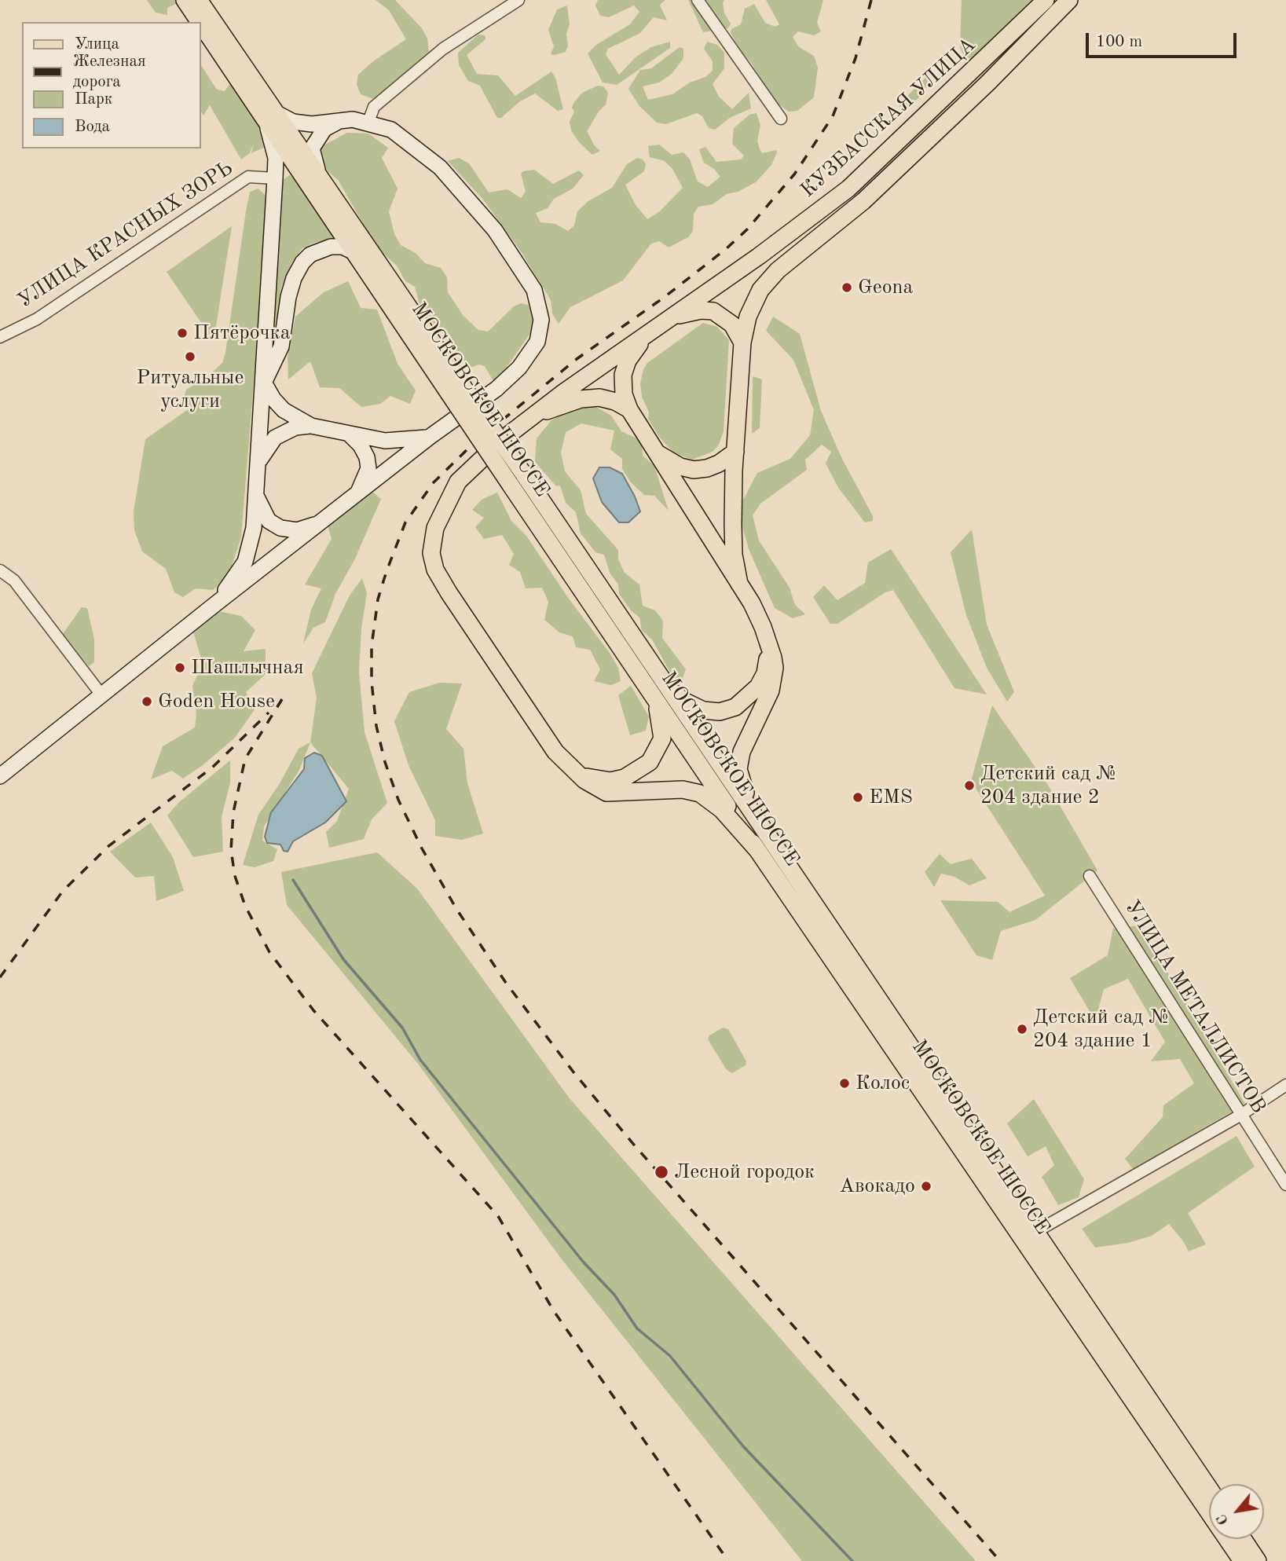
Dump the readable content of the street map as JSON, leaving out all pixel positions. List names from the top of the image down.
{
  "streets": {
    "main road": ["КУЗБАССКАЯ УЛИЦА", "МОСКОВСКОЕ ШОССЕ"],
    "street": ["УЛИЦА КРАСНЫХ ЗОРЬ", "УЛИЦА МЕТАЛЛИСТОВ"]
  },
  "places": [
    "Geona",
    "Пятёрочка",
    "Ритуальные услуги",
    "Шашлычная",
    "Goden House",
    "Детский сад № 204 здание 2",
    "EMS",
    "Детский сад № 204 здание 1",
    "Колос",
    "Лесной городок",
    "Авокадо"
  ],
  "legend": [
    "Улица",
    "Железная дорога",
    "Парк",
    "Вода"
  ],
  "scale_bar": "100 m",
  "north": "bottom left"
}
